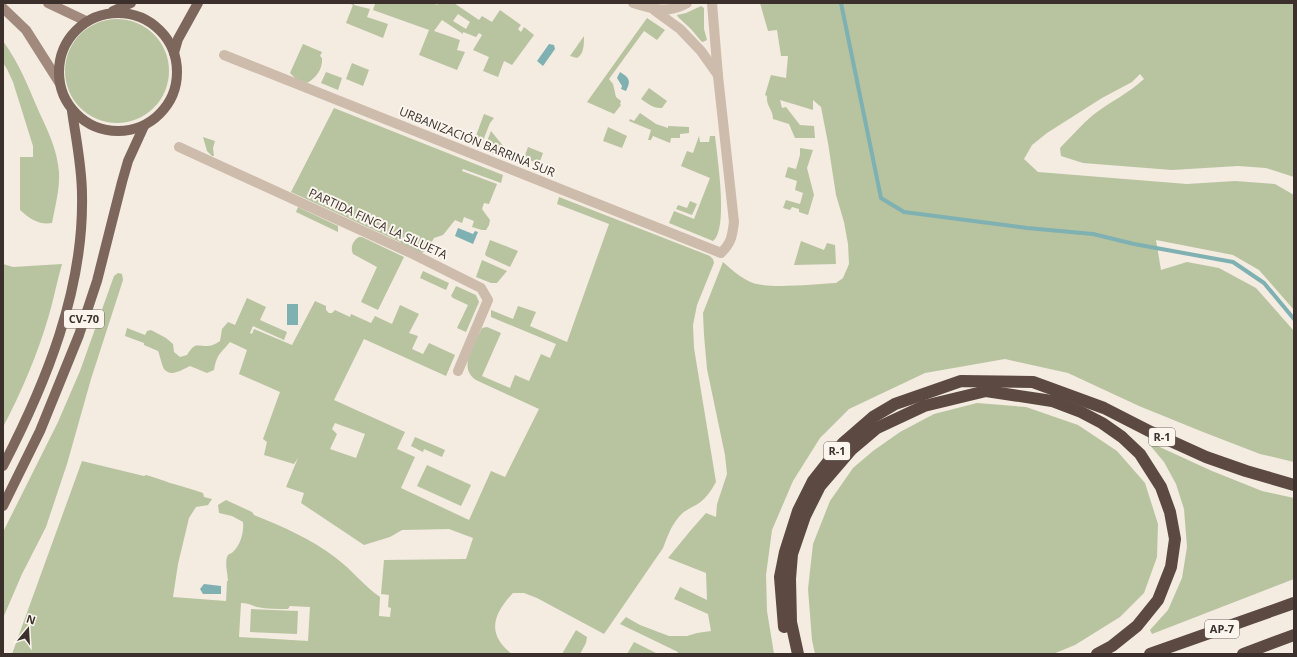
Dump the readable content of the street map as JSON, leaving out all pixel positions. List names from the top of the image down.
{
  "streets": {
    "highway": ["R-1", "AP-7"],
    "main road": ["CV-70"],
    "street": ["URBANIZACIÓN BARRINA SUR", "PARTIDA FINCA LA SILUETA"]
  },
  "north": "top"
}
